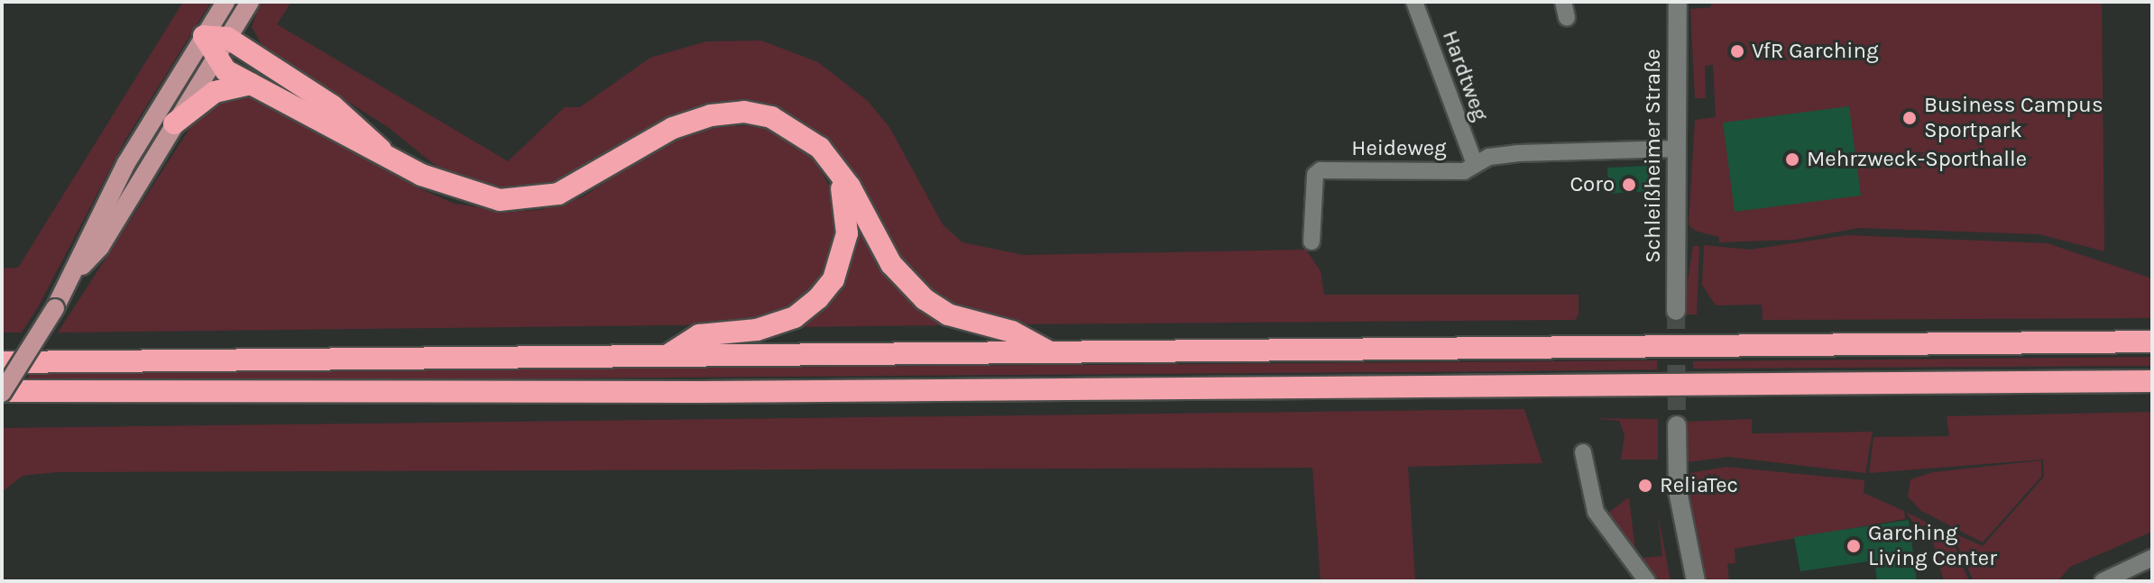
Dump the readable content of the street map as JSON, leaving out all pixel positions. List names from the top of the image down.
{
  "streets": {
    "street": ["Hardtweg", "Heideweg", "Schleißheimer Straße"]
  },
  "crossings": [
    ["Hardtweg", "Heideweg"],
    ["Heideweg", "Schleißheimer Straße"]
  ],
  "places": [
    "VfR Garching",
    "Business Campus Sportpark",
    "Mehrzweck-Sporthalle",
    "Coro",
    "ReliaTec",
    "Garching Living Center"
  ]
}
